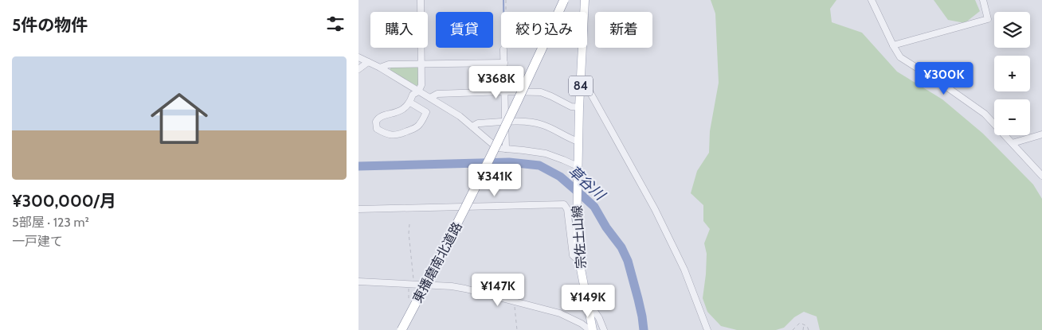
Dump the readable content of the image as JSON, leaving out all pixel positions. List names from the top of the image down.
{
  "streets": {
    "highway": ["東播磨南北道路"],
    "main road": ["84", "宗佐土山線"]
  },
  "water": ["草谷川"],
  "page": {
    "heading": "5件の物件",
    "map_buttons": ["+", "−"],
    "chip": [
      "購入",
      "賃貸",
      "絞り込み",
      "新着"
    ],
    "list": [
      {
        "name": "¥300,000/月",
        "note": "5部屋 · 123 m² · 一戸建て"
      }
    ],
    "price": [
      "¥300K",
      "¥368K",
      "¥341K",
      "¥147K",
      "¥149K"
    ]
  }
}
